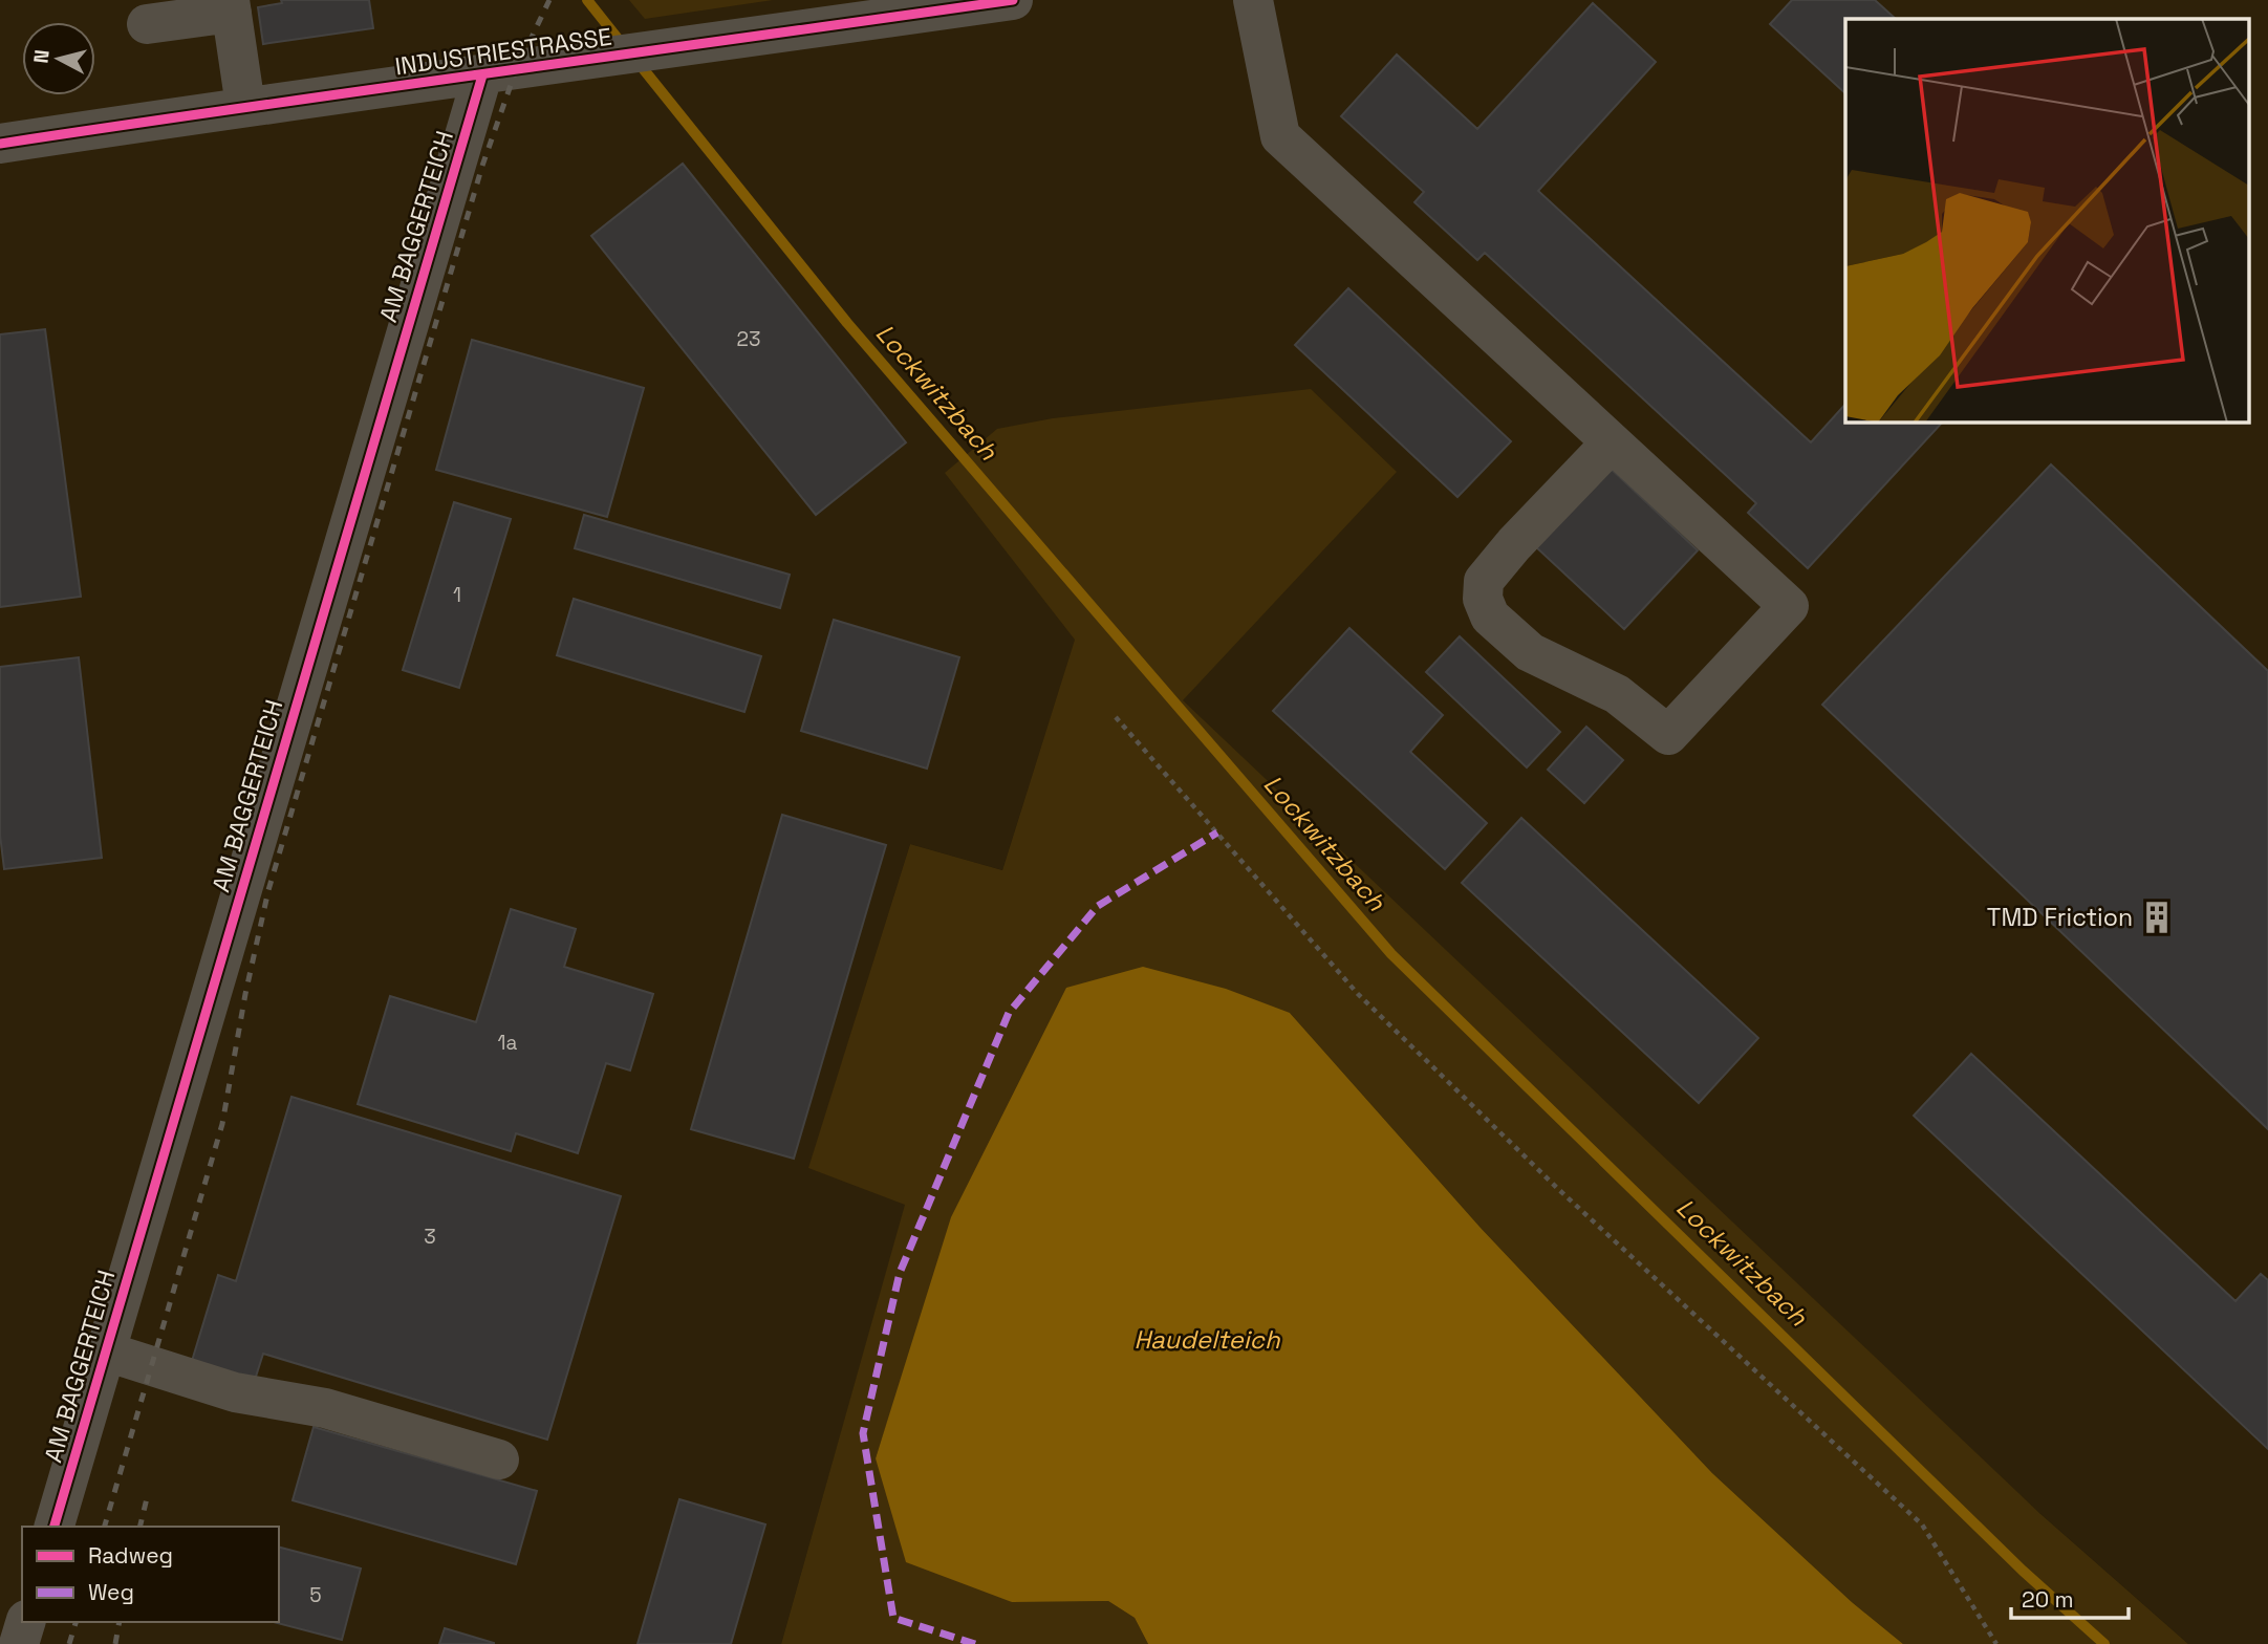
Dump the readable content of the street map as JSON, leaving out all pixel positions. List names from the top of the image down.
{
  "streets": {
    "street": ["INDUSTRIESTRASSE", "AM BAGGERTEICH"]
  },
  "crossings": [
    ["INDUSTRIESTRASSE", "AM BAGGERTEICH"]
  ],
  "water": ["Lockwitzbach", "Haudelteich"],
  "places": {
    "building": ["TMD Friction"]
  },
  "house_numbers": [
    "23",
    "1",
    "1a",
    "3",
    "5"
  ],
  "legend": ["Radweg", "Weg"],
  "scale_bar": "20 m",
  "north": "left"
}
